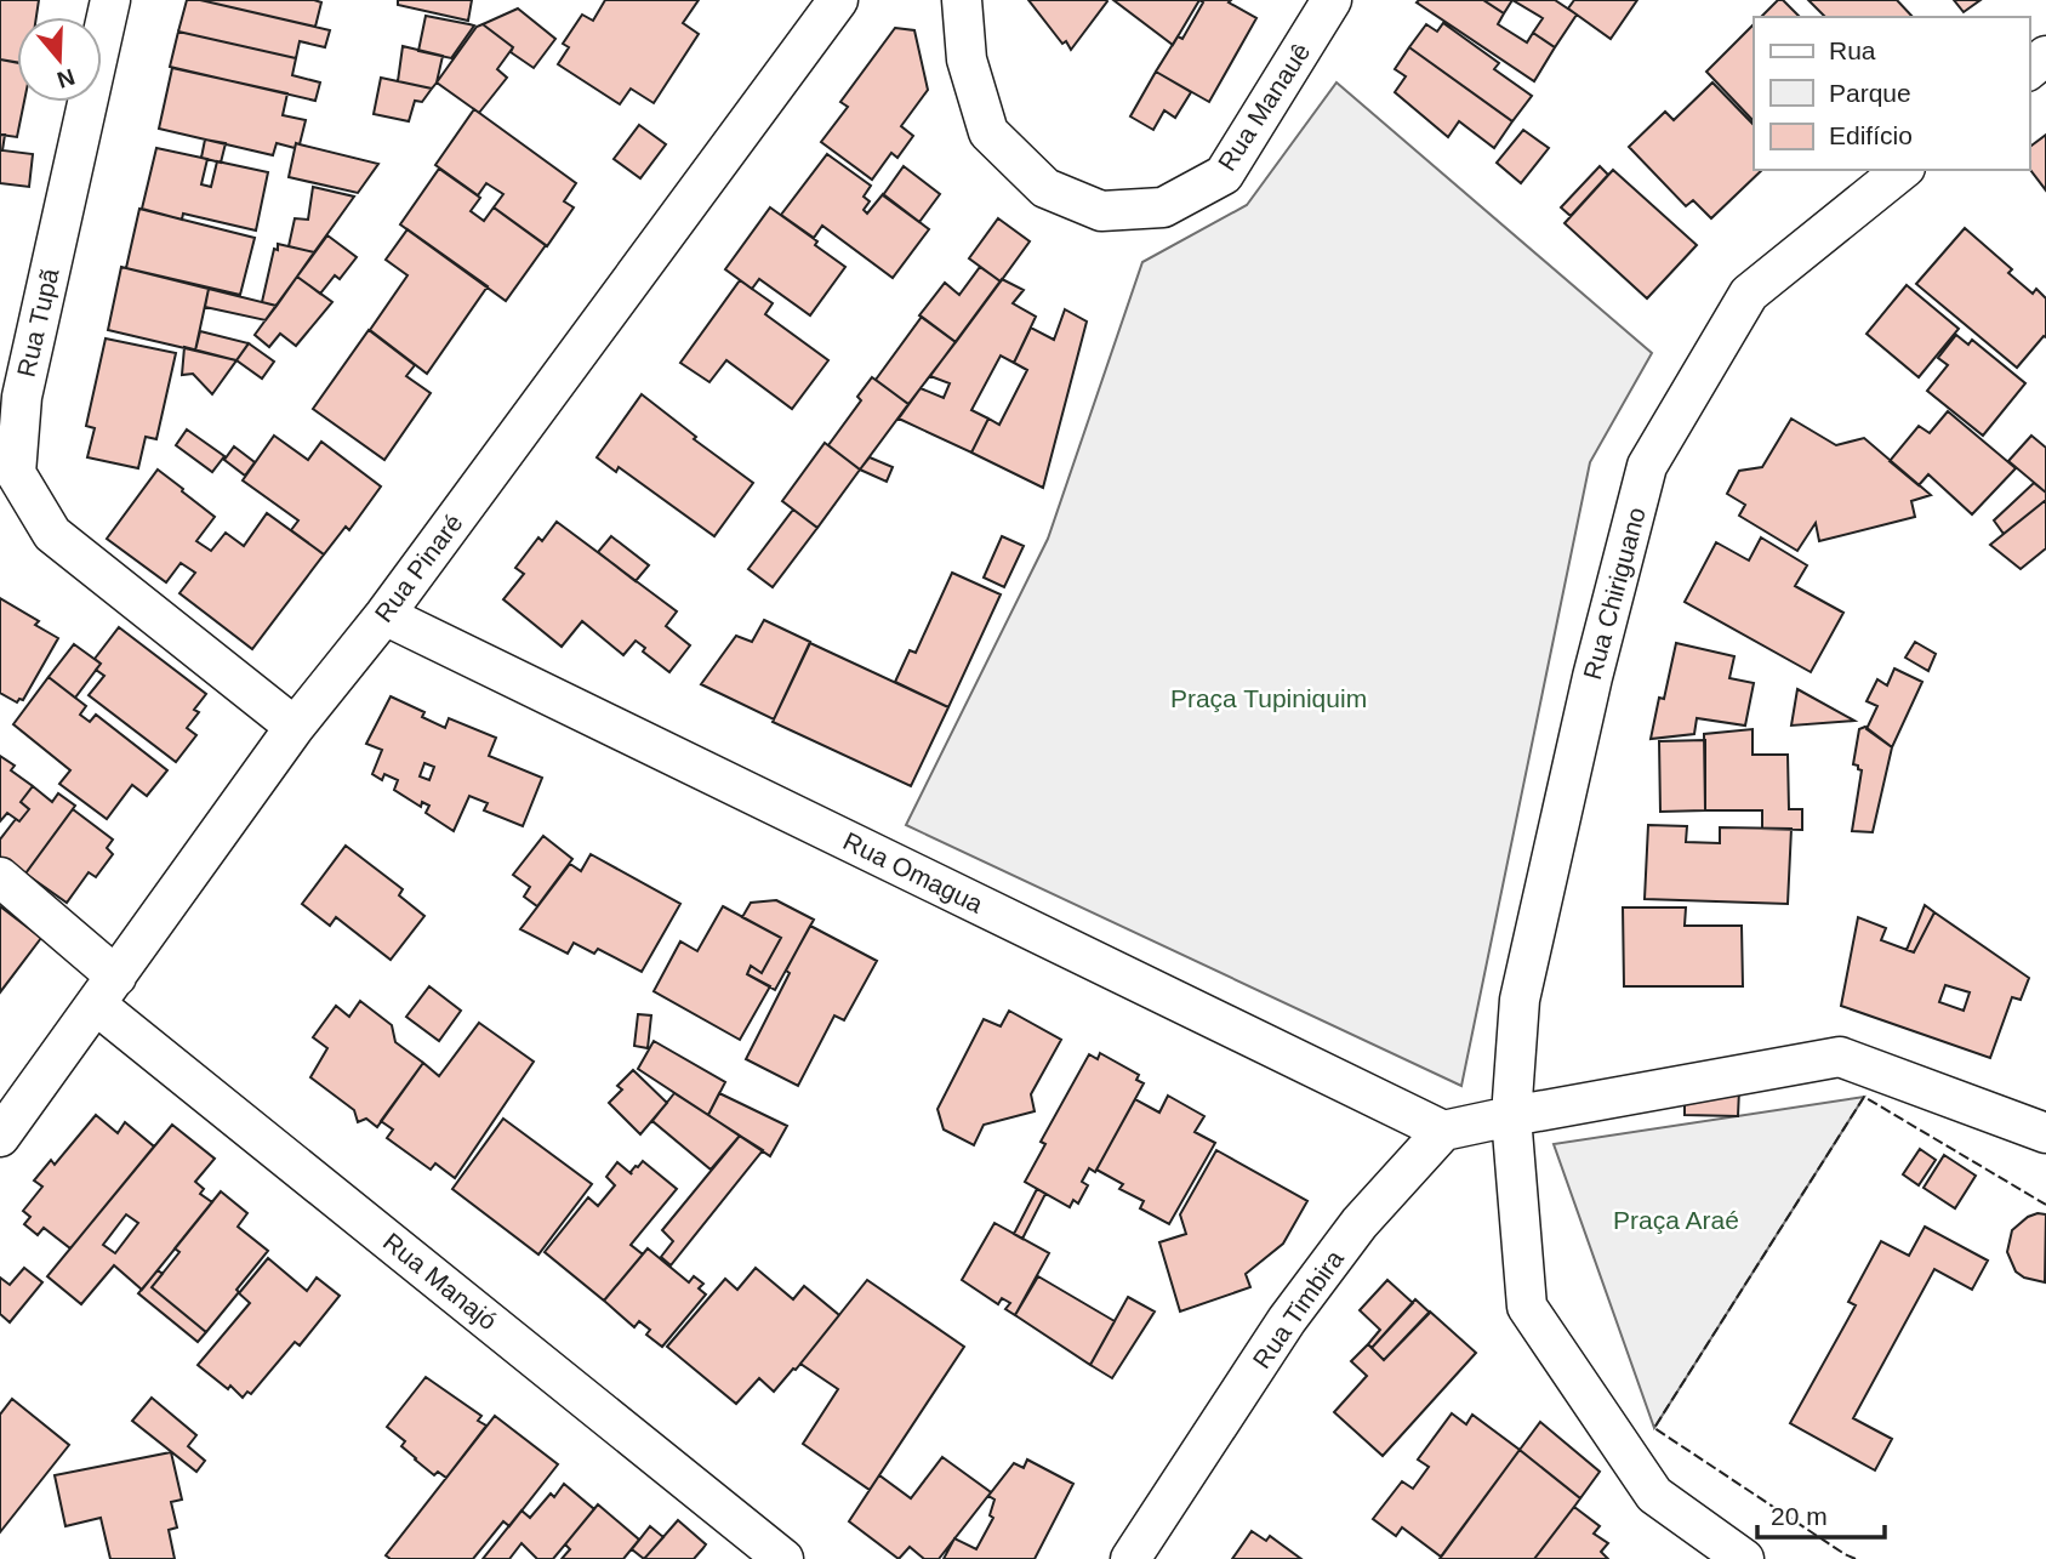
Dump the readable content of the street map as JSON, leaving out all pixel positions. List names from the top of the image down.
{
  "streets": {
    "street": [
      "Rua Manauê",
      "Rua Tupã",
      "Rua Pinaré",
      "Rua Chiriguano",
      "Rua Omagua",
      "Rua Manajó",
      "Rua Timbira"
    ]
  },
  "crossings": [
    ["Rua Tupã", "Rua Pinaré"],
    ["Rua Pinaré", "Rua Omagua"],
    ["Rua Pinaré", "Rua Manajó"],
    ["Rua Omagua", "Rua Timbira"]
  ],
  "parks": ["Praça Tupiniquim", "Praça Araé"],
  "legend": ["Rua", "Parque", "Edifício"],
  "scale_bar": "20 m",
  "north": "bottom"
}
